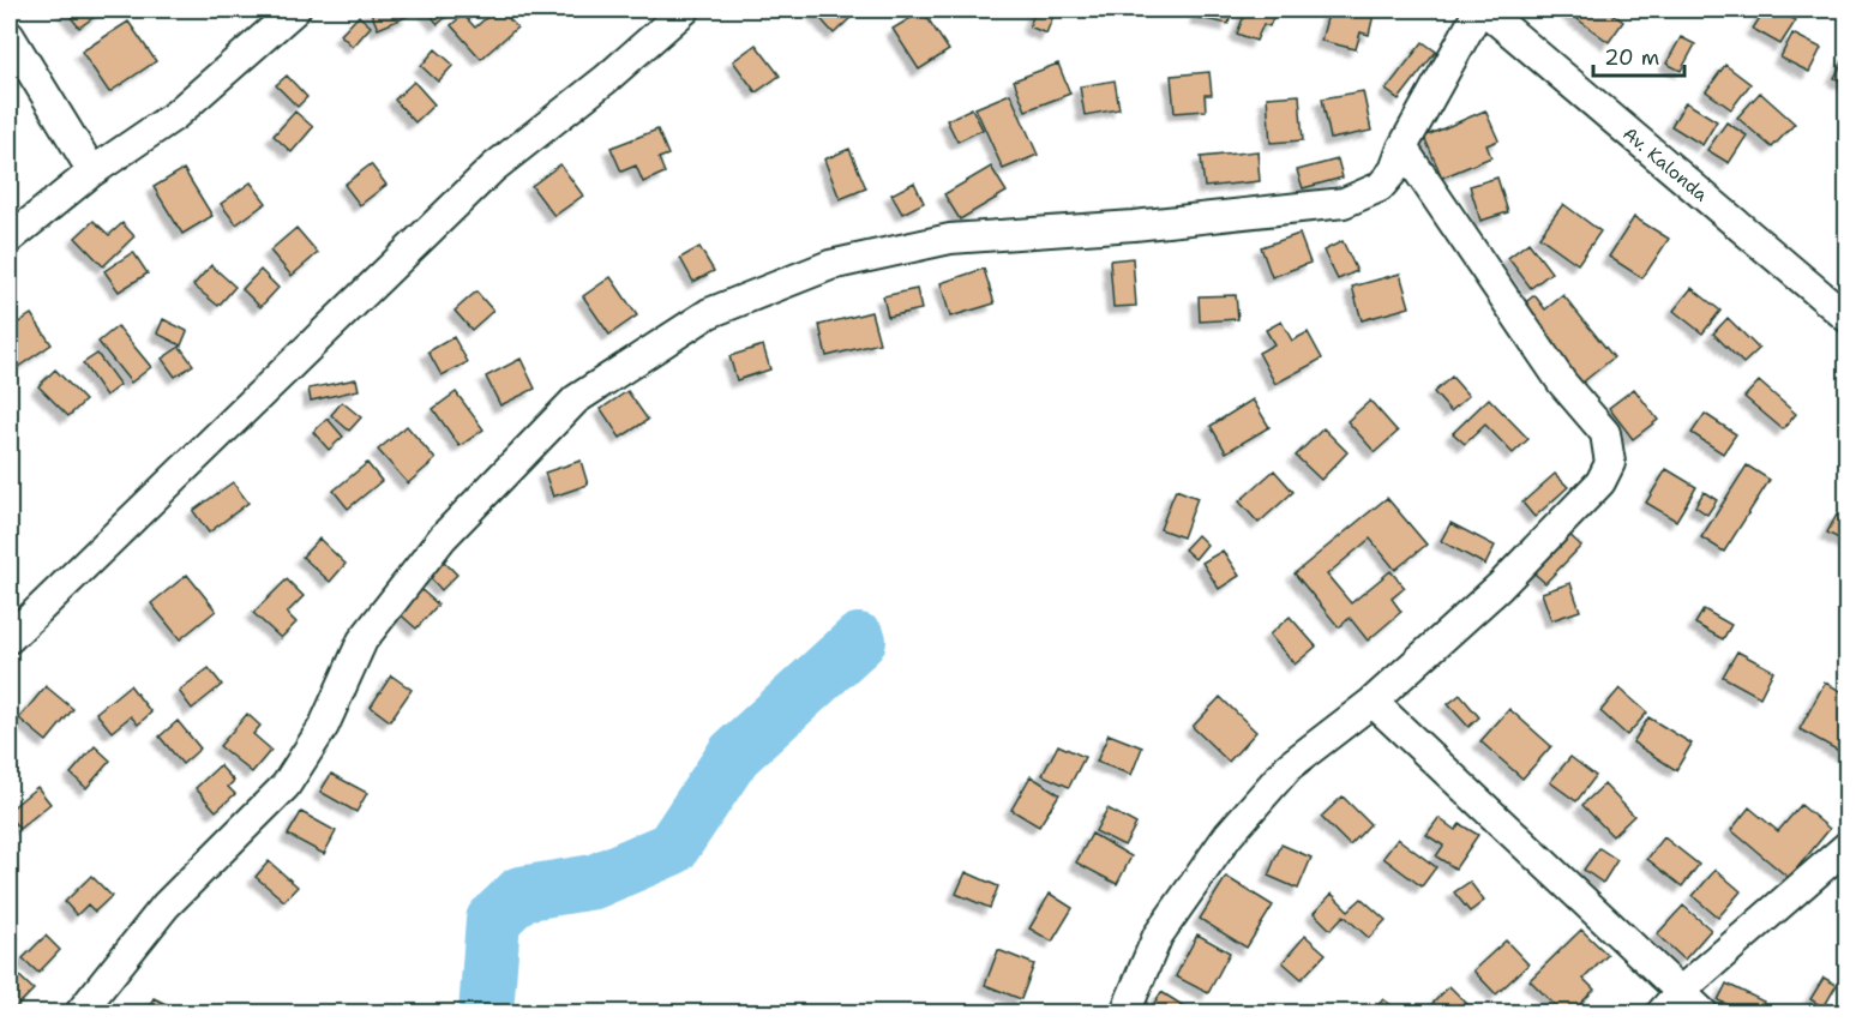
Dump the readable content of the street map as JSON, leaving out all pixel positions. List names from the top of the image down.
{
  "streets": {
    "street": ["Av. Kalonda"]
  },
  "scale_bar": "20 m"
}
